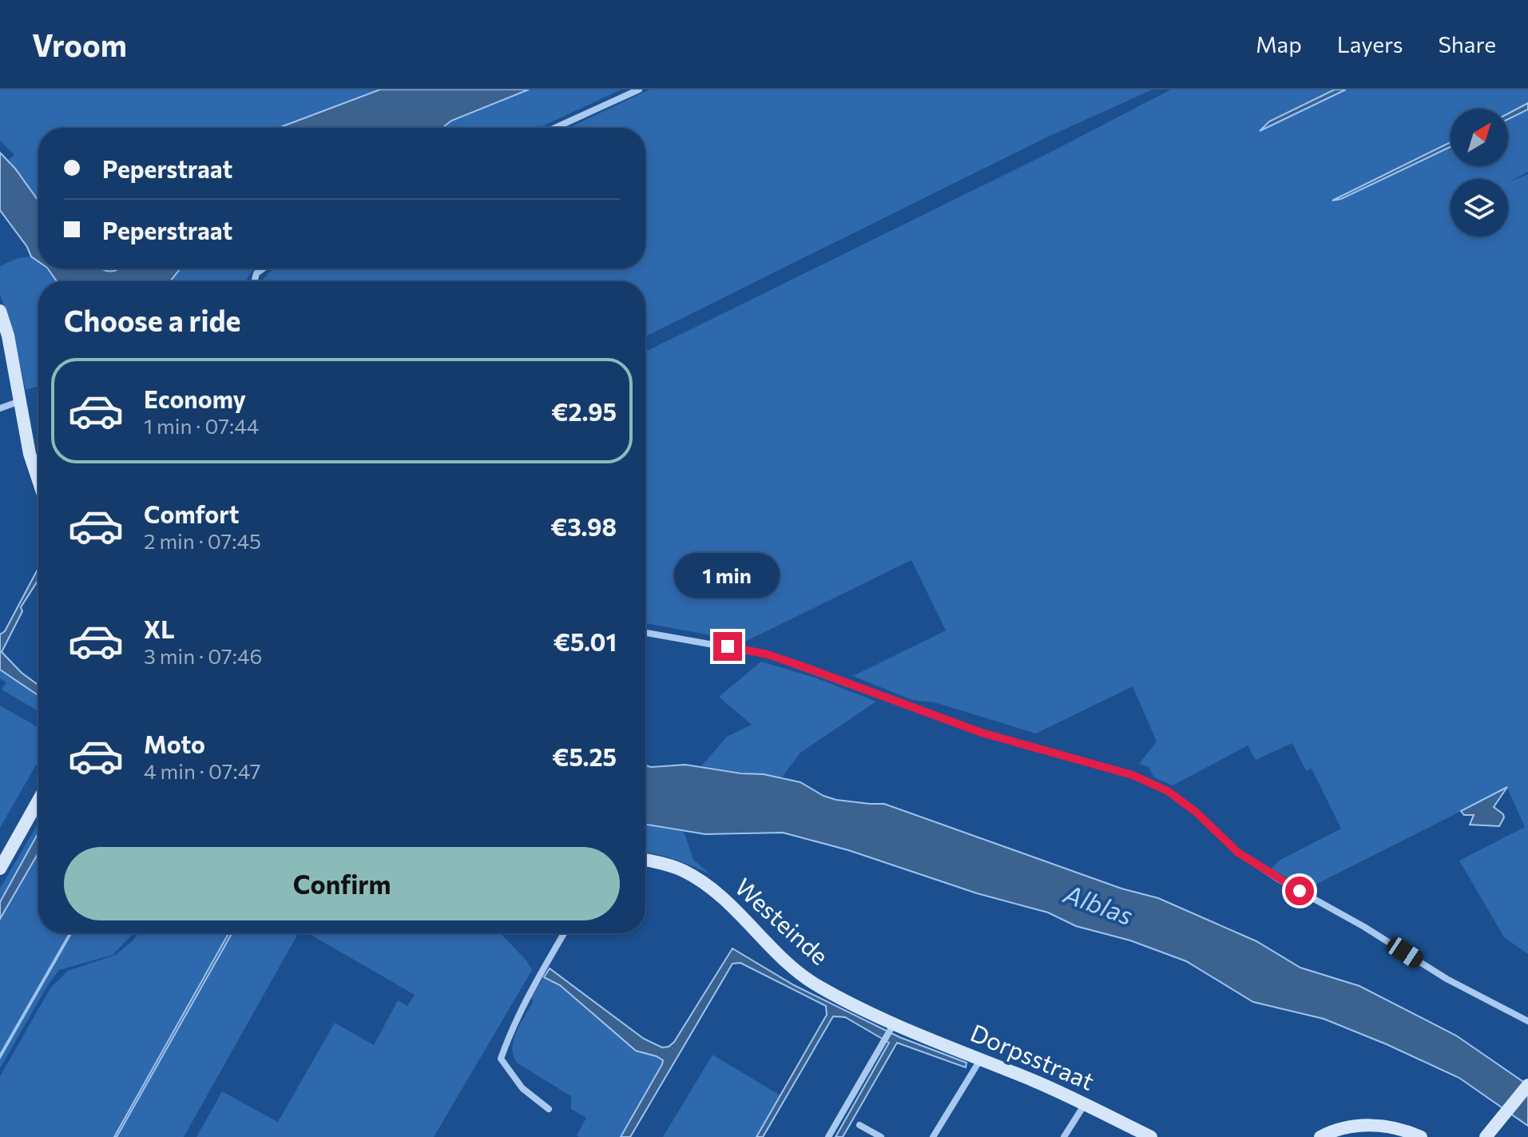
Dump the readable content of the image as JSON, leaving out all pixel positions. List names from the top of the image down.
{
  "streets": {
    "street": ["Westeinde", "Dorpsstraat"]
  },
  "crossings": [
    ["Westeinde", "Dorpsstraat"]
  ],
  "water": ["Alblas"],
  "north": "top right",
  "page": {
    "header": "Vroom",
    "nav": ["Map", "Layers", "Share"],
    "banner": ["Peperstraat", "Peperstraat"],
    "heading": "Choose a ride",
    "list": [
      {
        "name": "Economy",
        "note": "1 min · 07:44",
        "value": "€2.95"
      },
      {
        "name": "Comfort",
        "note": "2 min · 07:45",
        "value": "€3.98"
      },
      {
        "name": "XL",
        "note": "3 min · 07:46",
        "value": "€5.01"
      },
      {
        "name": "Moto",
        "note": "4 min · 07:47",
        "value": "€5.25"
      }
    ],
    "bubble": "1 min",
    "buttons": "Confirm"
  }
}
